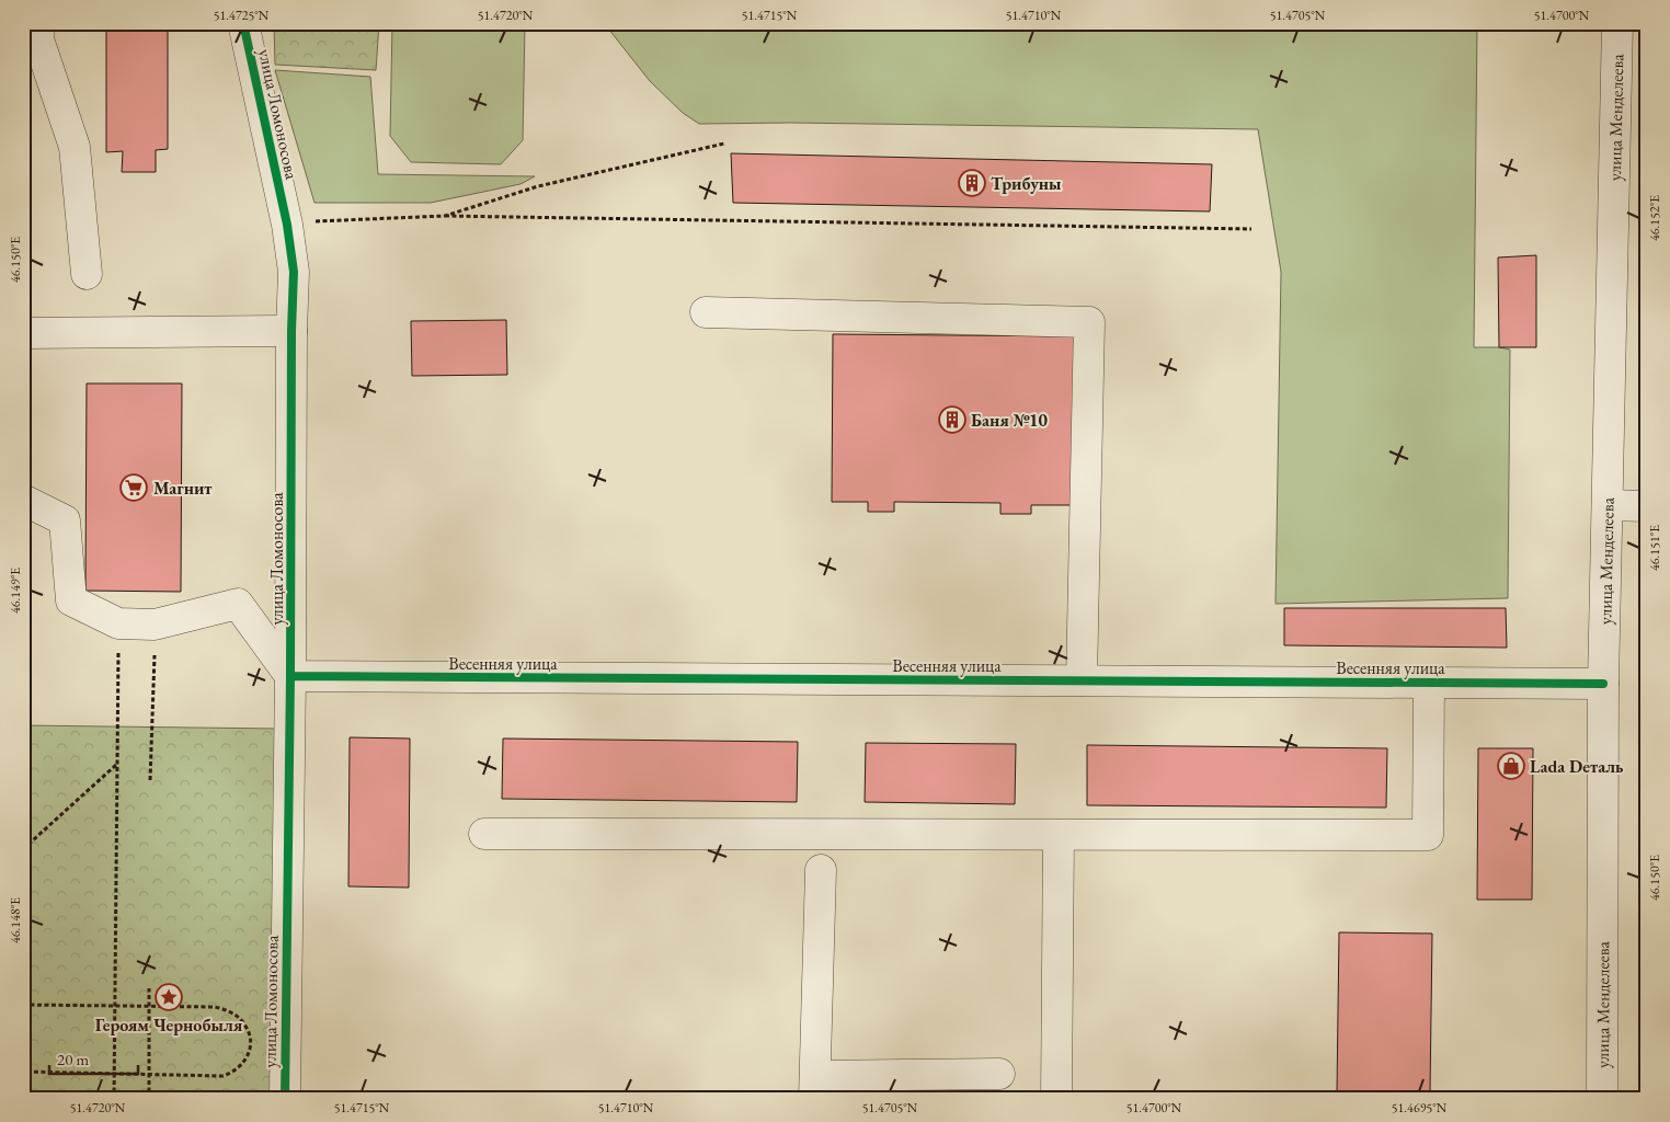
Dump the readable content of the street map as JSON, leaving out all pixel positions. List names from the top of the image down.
{
  "streets": {
    "street": ["улица Ломоносова", "улица Менделеева", "Весенняя улица"]
  },
  "crossings": [
    ["улица Ломоносова", "Весенняя улица"],
    ["улица Менделеева", "Весенняя улица"]
  ],
  "places": {
    "building": ["Трибуны", "Баня №10"],
    "supermarket": ["Магнит"],
    "shop": ["Lada Dеталь"],
    "place": ["Героям Чернобыля"]
  },
  "scale_bar": "20 m",
  "coordinates": [
    "51.4725°N",
    "51.4720°N",
    "51.4715°N",
    "51.4710°N",
    "51.4705°N",
    "51.4700°N",
    "46.152°E",
    "46.150°E",
    "46.151°E",
    "46.149°E",
    "46.148°E",
    "51.4695°N"
  ]
}
